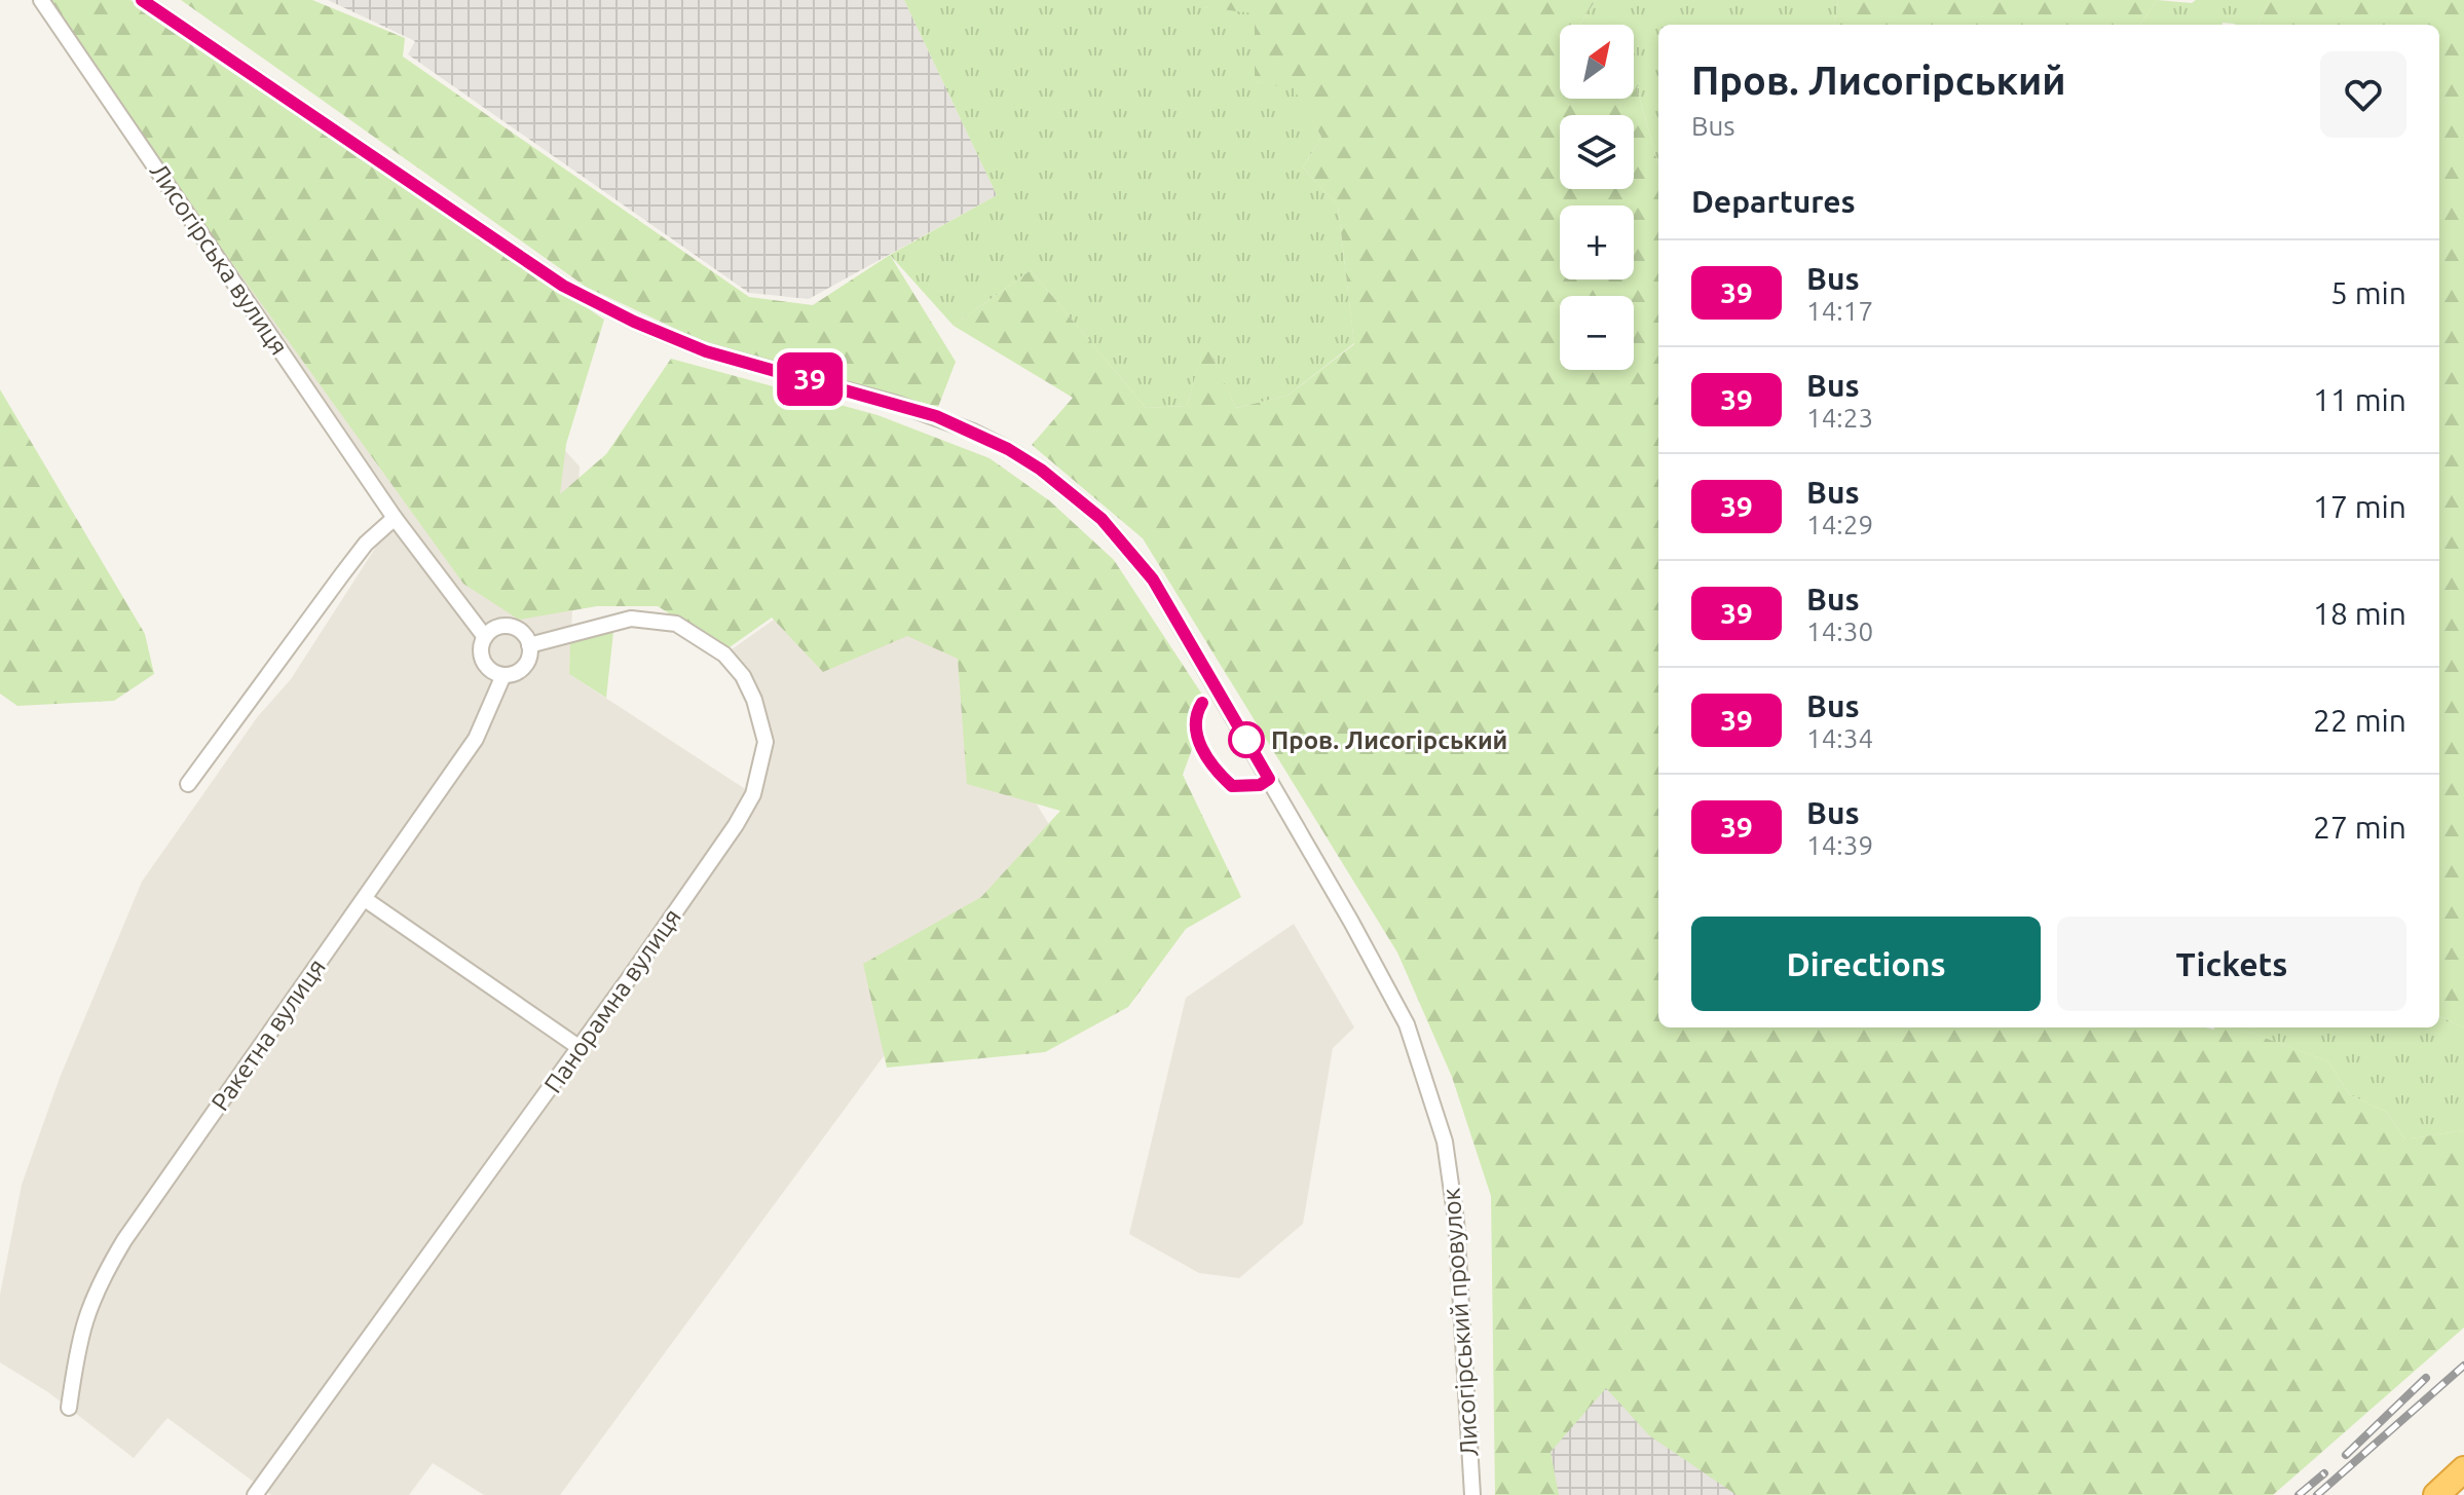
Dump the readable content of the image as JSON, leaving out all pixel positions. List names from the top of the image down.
{
  "streets": {
    "street": [
      "Лисогірська вулиця",
      "Панорамна вулиця",
      "Ракетна вулиця",
      "Лисогірський провулок"
    ]
  },
  "crossings": [
    ["Лисогірська вулиця", "Панорамна вулиця"],
    ["Лисогірська вулиця", "Ракетна вулиця"],
    ["Панорамна вулиця", "Ракетна вулиця"]
  ],
  "places": ["Пров. Лисогірський"],
  "lines": ["bus line 39"],
  "north": "top right",
  "page": {
    "on_map": "39",
    "map_buttons": ["+", "−"],
    "heading": [
      ["Пров. Лисогірський", "Bus"],
      "Departures"
    ],
    "list": [
      {
        "mark": "39",
        "name": "Bus",
        "note": "14:17",
        "value": "5 min"
      },
      {
        "mark": "39",
        "name": "Bus",
        "note": "14:23",
        "value": "11 min"
      },
      {
        "mark": "39",
        "name": "Bus",
        "note": "14:29",
        "value": "17 min"
      },
      {
        "mark": "39",
        "name": "Bus",
        "note": "14:30",
        "value": "18 min"
      },
      {
        "mark": "39",
        "name": "Bus",
        "note": "14:34",
        "value": "22 min"
      },
      {
        "mark": "39",
        "name": "Bus",
        "note": "14:39",
        "value": "27 min"
      }
    ],
    "buttons": ["Directions", "Tickets"]
  }
}
